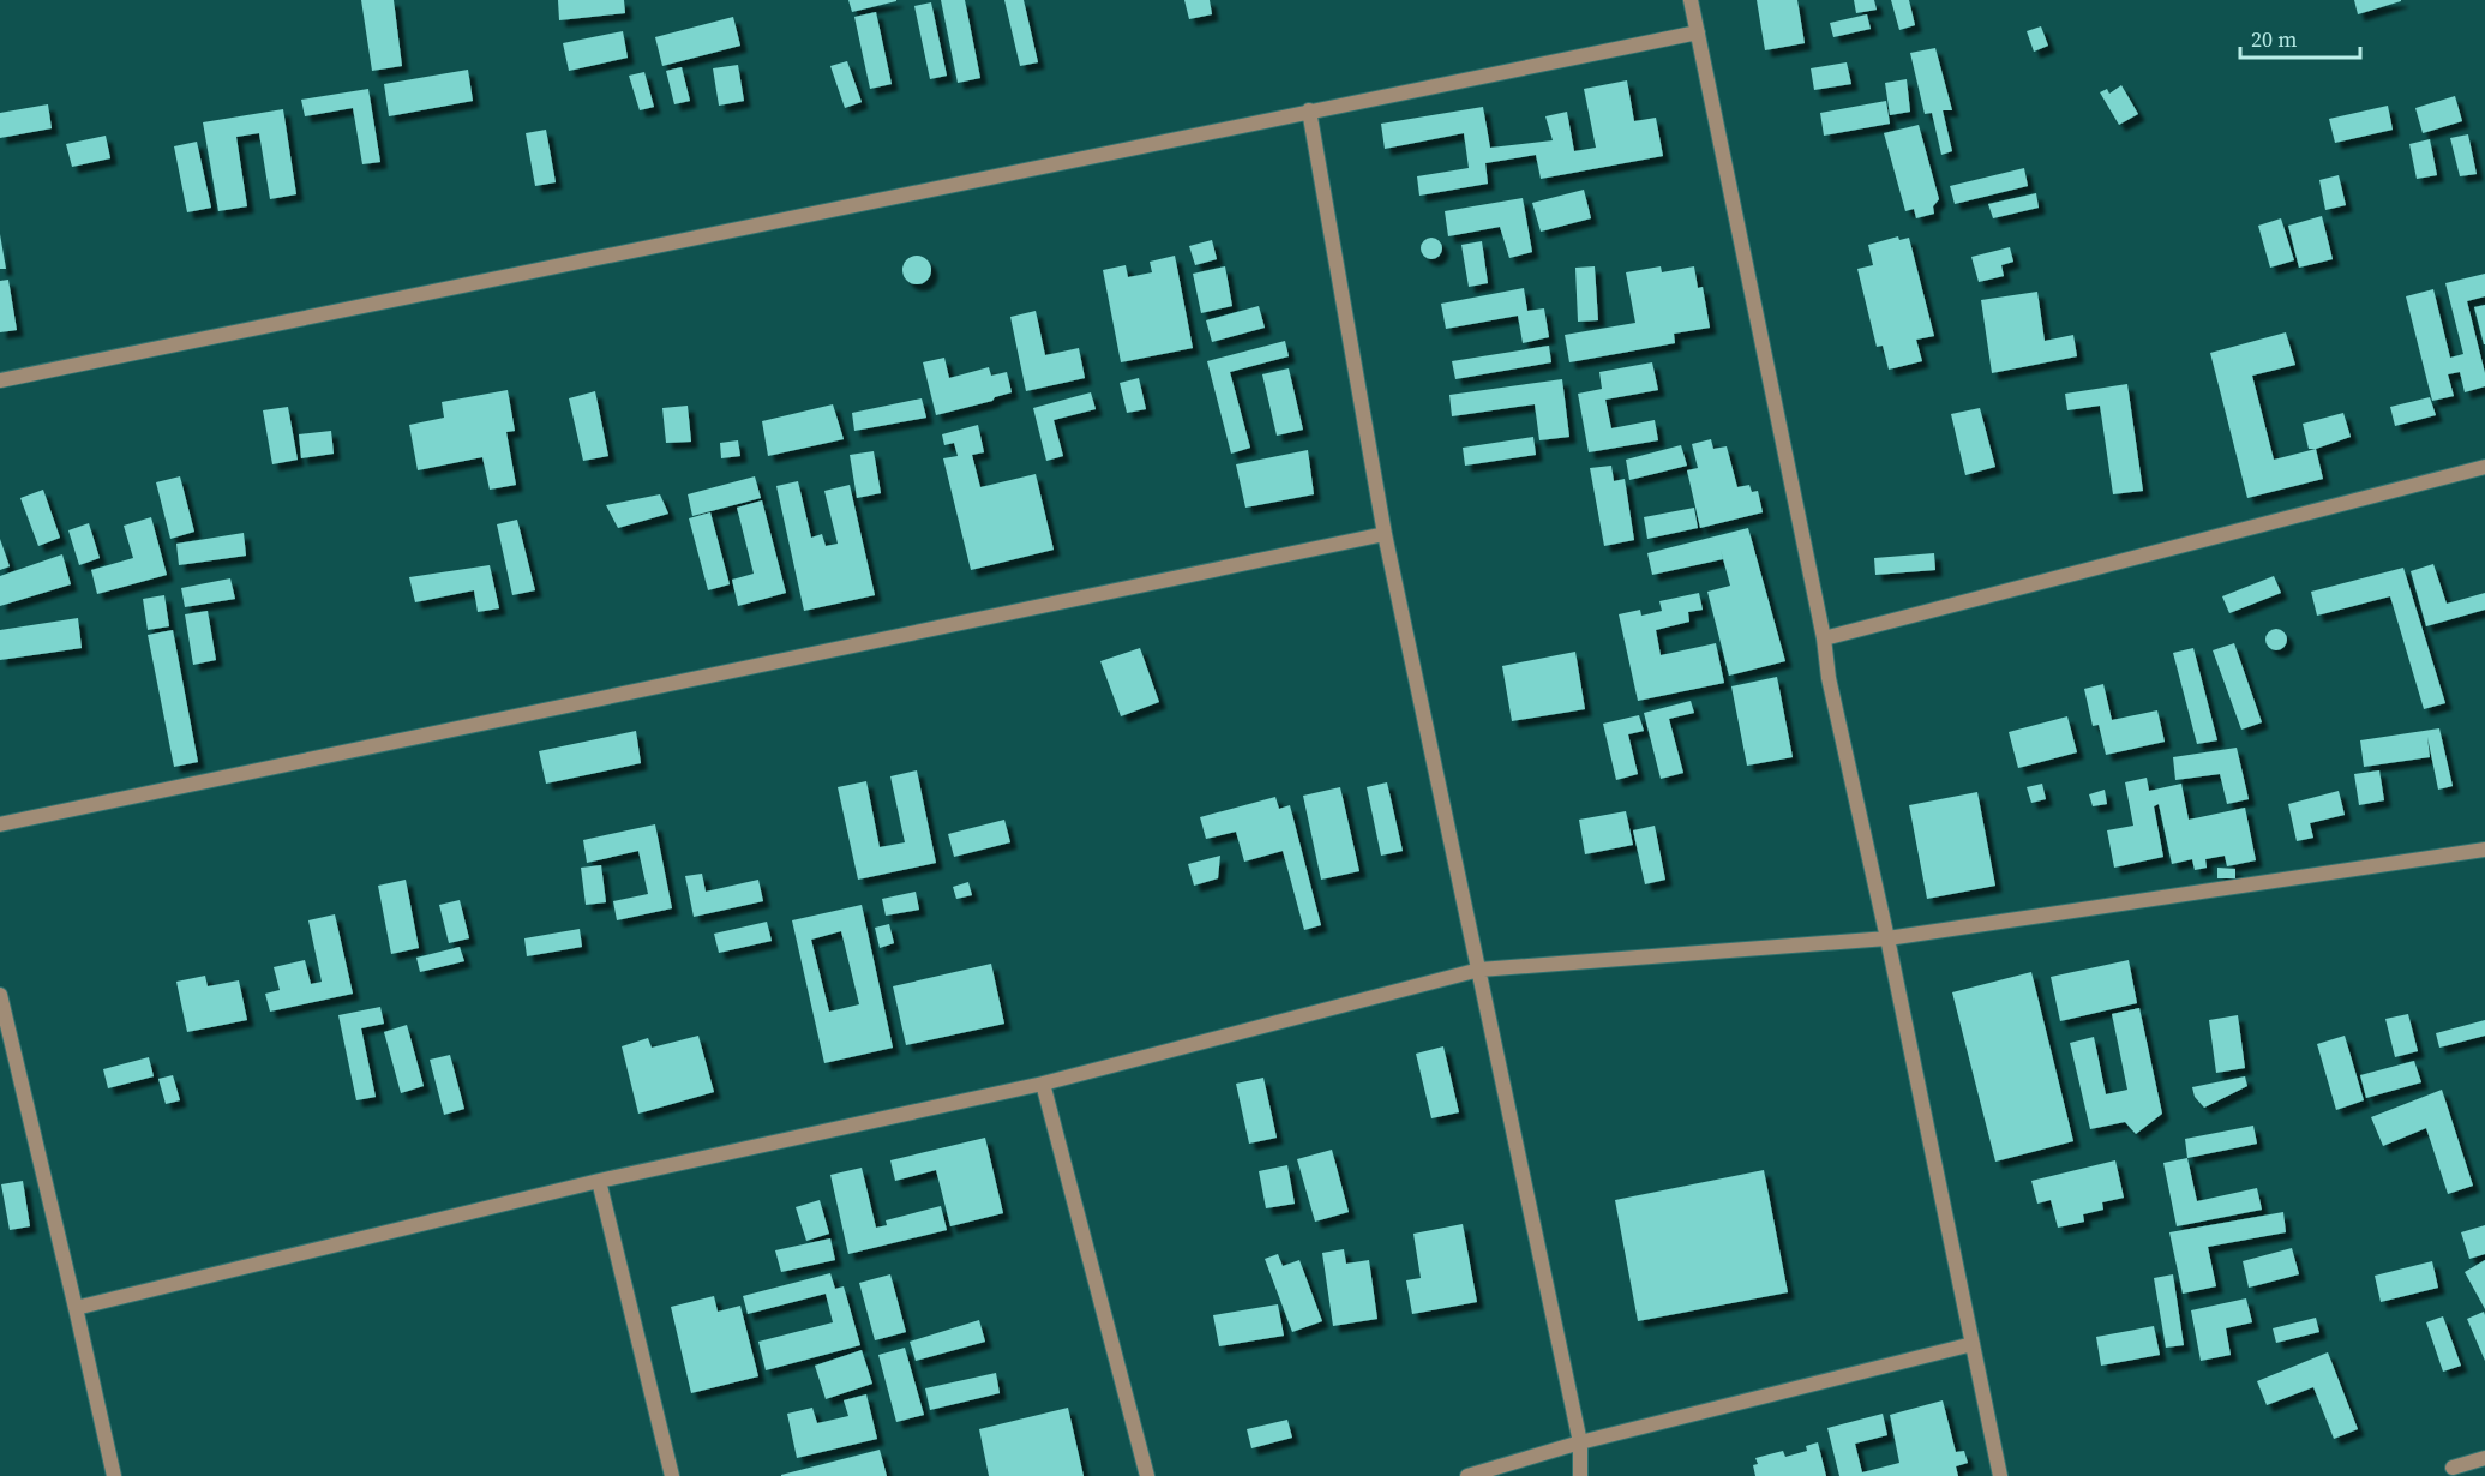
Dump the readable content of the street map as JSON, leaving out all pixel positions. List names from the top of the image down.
{
  "scale_bar": "20 m"
}
